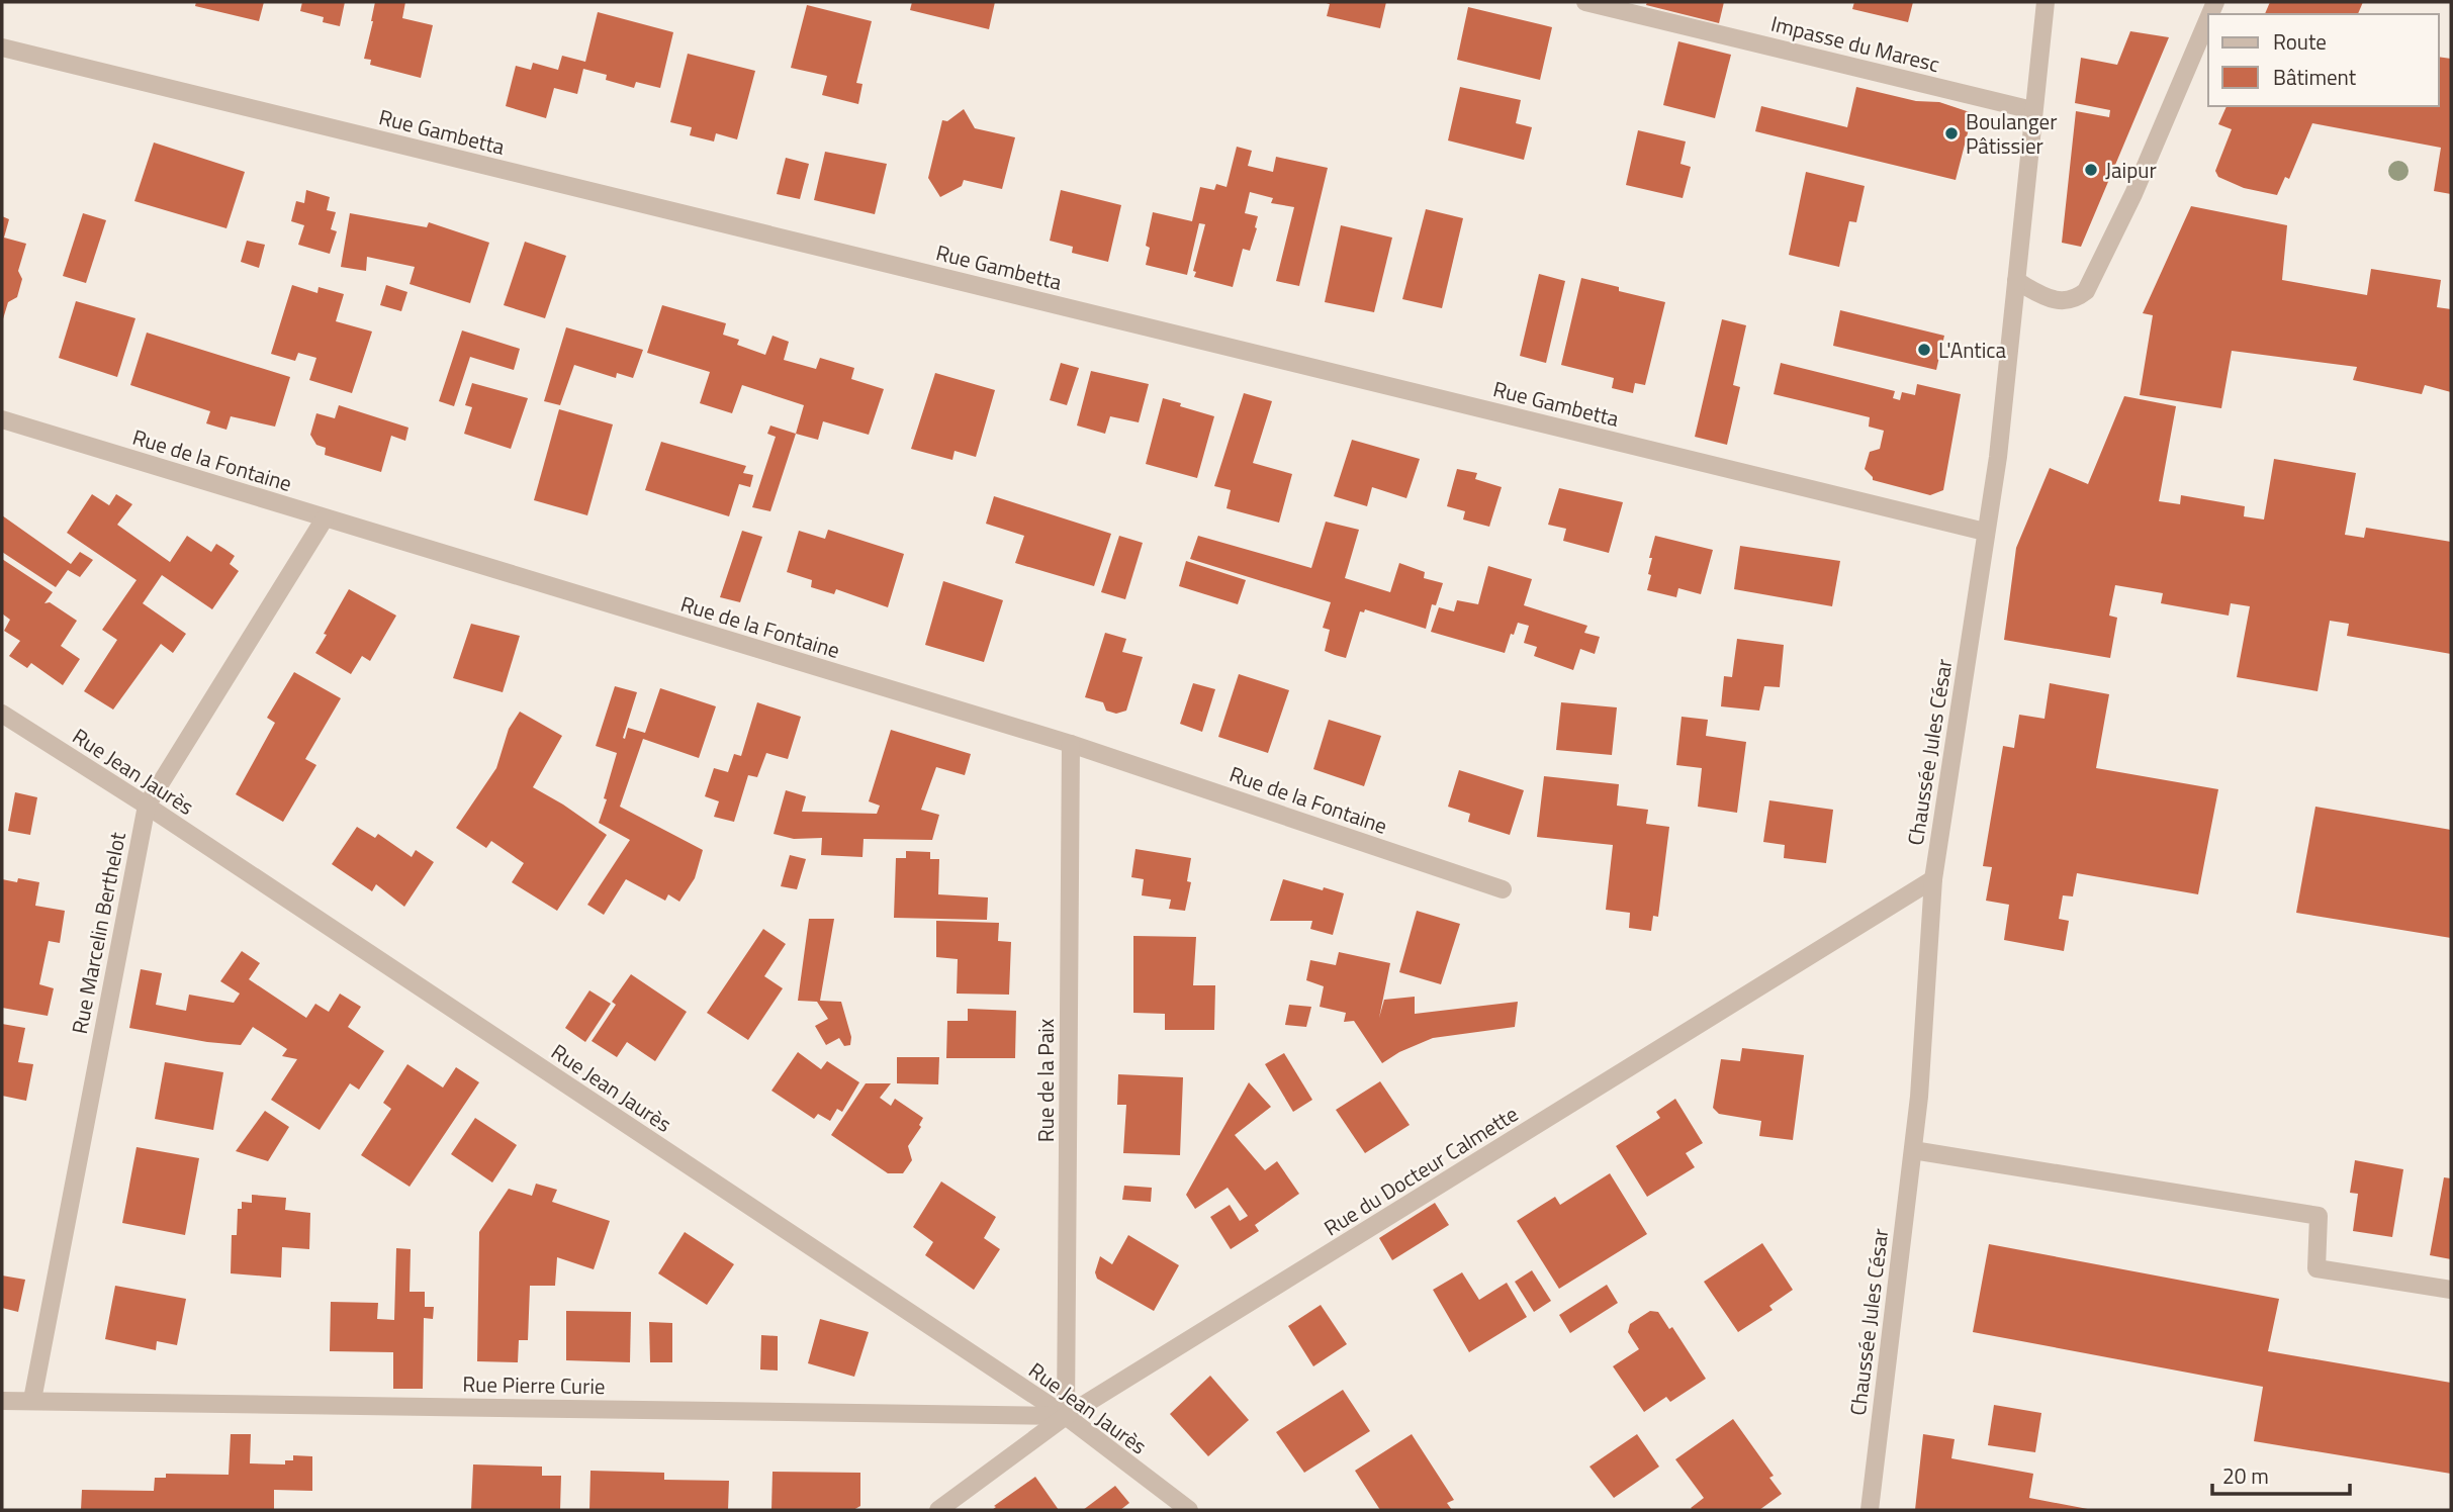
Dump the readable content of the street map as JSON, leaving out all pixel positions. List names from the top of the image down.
{
  "streets": {
    "street": [
      "Impasse du Maresc",
      "Rue Gambetta",
      "Rue de la Fontaine",
      "Chaussée Jules César",
      "Rue Jean Jaurès",
      "Rue Marcelin Berthelot",
      "Rue de la Paix",
      "Rue du Docteur Calmette",
      "Rue Pierre Curie"
    ]
  },
  "crossings": [
    ["Impasse du Maresc", "Chaussée Jules César"],
    ["Rue Gambetta", "Chaussée Jules César"],
    ["Rue de la Fontaine", "Rue Marcelin Berthelot"],
    ["Rue de la Fontaine", "Rue de la Paix"],
    ["Chaussée Jules César", "Rue du Docteur Calmette"],
    ["Rue Jean Jaurès", "Rue Marcelin Berthelot"],
    ["Rue Jean Jaurès", "Rue de la Paix"],
    ["Rue Jean Jaurès", "Rue du Docteur Calmette"],
    ["Rue Jean Jaurès", "Rue Pierre Curie"],
    ["Rue Marcelin Berthelot", "Rue Pierre Curie"],
    ["Rue de la Paix", "Rue du Docteur Calmette"],
    ["Rue de la Paix", "Rue Pierre Curie"],
    ["Rue du Docteur Calmette", "Rue Pierre Curie"]
  ],
  "places": ["Boulanger Pâtissier", "Jaipur", "L'Antica"],
  "legend": ["Route", "Bâtiment"],
  "scale_bar": "20 m"
}
